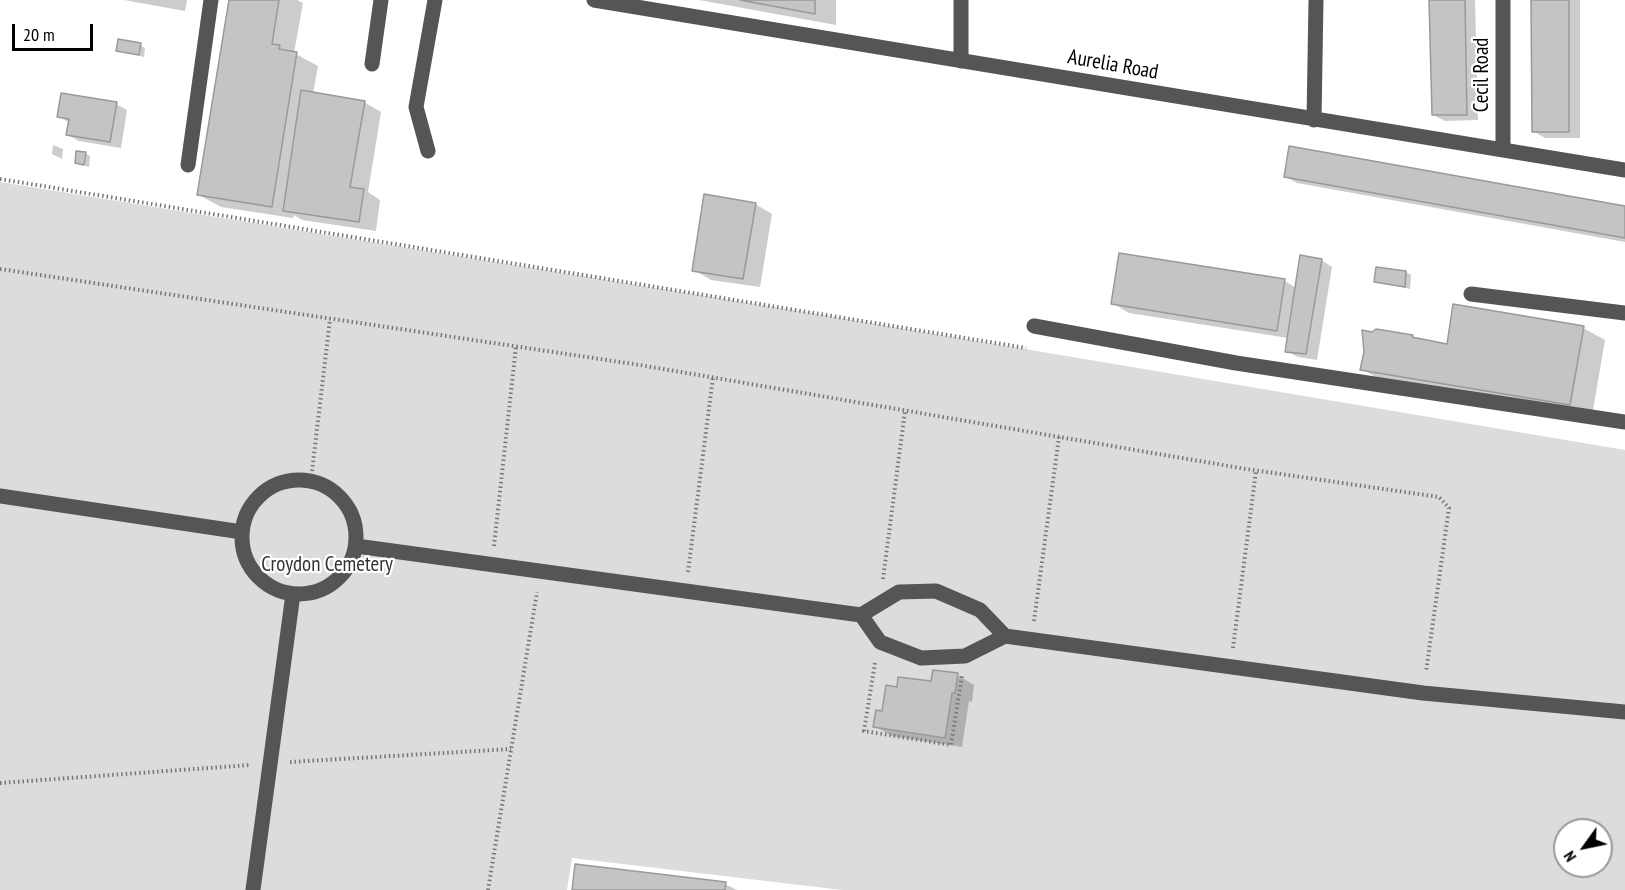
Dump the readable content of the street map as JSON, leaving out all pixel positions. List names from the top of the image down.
{
  "streets": {
    "street": ["Aurelia Road", "Cecil Road"]
  },
  "crossings": [
    ["Aurelia Road", "Cecil Road"]
  ],
  "parks": ["Croydon Cemetery"],
  "scale_bar": "20 m",
  "north": "bottom left"
}
